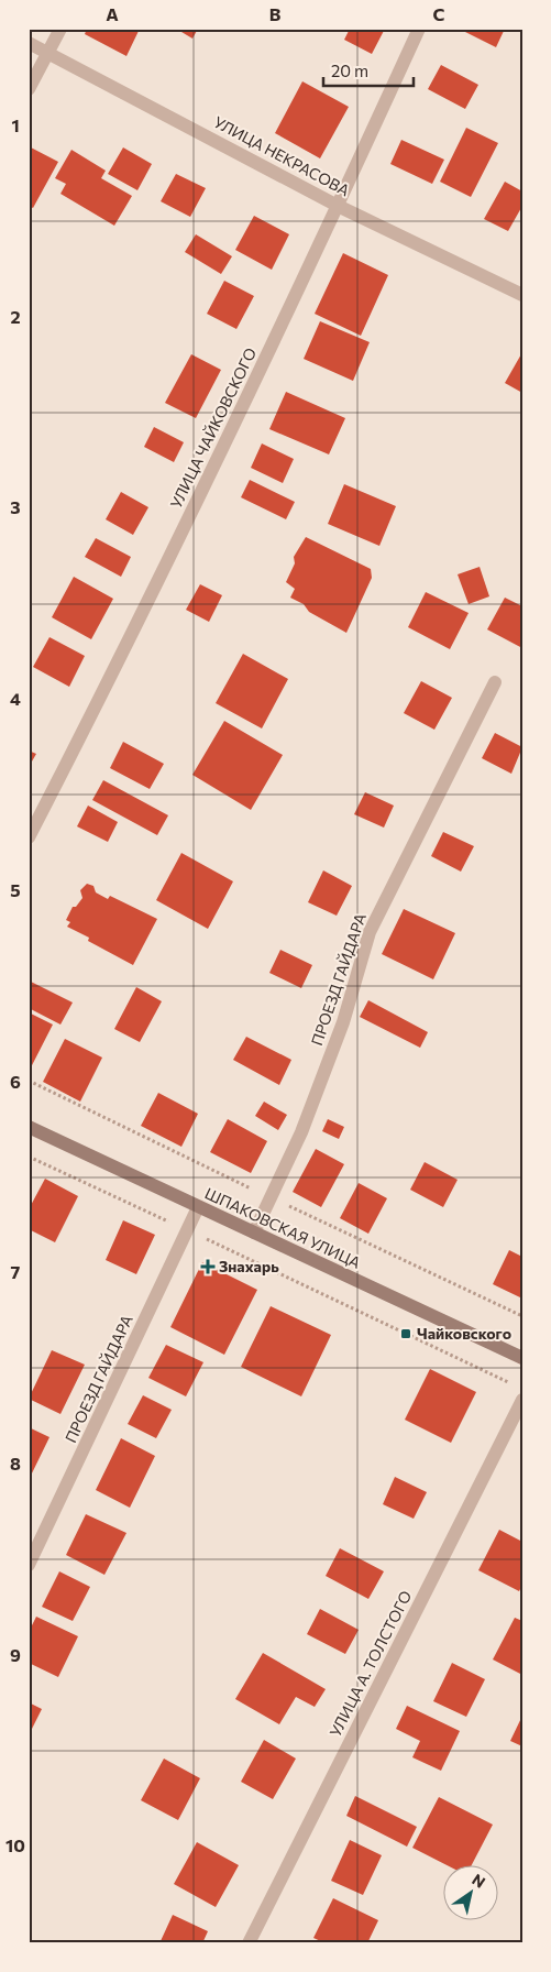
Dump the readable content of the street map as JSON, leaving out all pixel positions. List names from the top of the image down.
{
  "streets": {
    "main road": ["ШПАКОВСКАЯ УЛИЦА"],
    "street": [
      "УЛИЦА НЕКРАСОВА",
      "УЛИЦА ЧАЙКОВСКОГО",
      "ПРОЕЗД ГАЙДАРА",
      "УЛИЦА А. ТОЛСТОГО"
    ]
  },
  "crossings": [
    ["УЛИЦА НЕКРАСОВА", "УЛИЦА ЧАЙКОВСКОГО"],
    ["ПРОЕЗД ГАЙДАРА", "ШПАКОВСКАЯ УЛИЦА"]
  ],
  "places": {
    "health": ["Знахарь"],
    "transit": ["Чайковского"]
  },
  "scale_bar": "20 m",
  "north": "top right",
  "grid": {
    "columns": ["A", "B", "C"],
    "rows": [
      "1",
      "2",
      "3",
      "4",
      "5",
      "6",
      "7",
      "8",
      "9",
      "10"
    ]
  }
}
